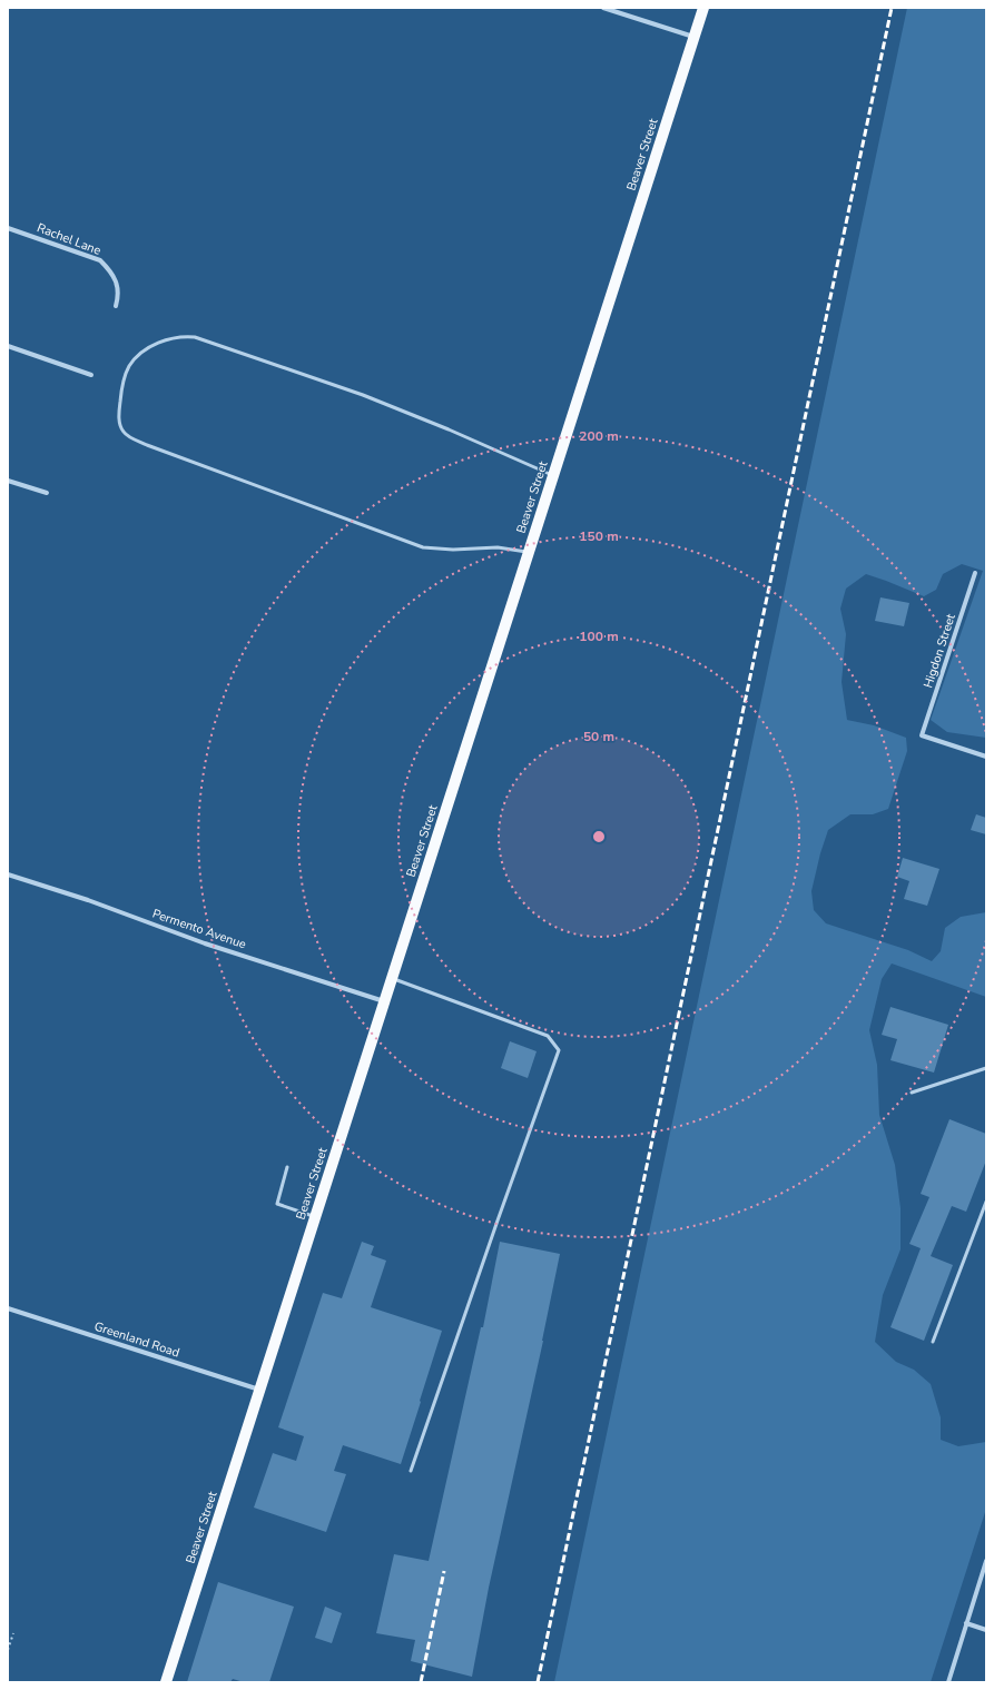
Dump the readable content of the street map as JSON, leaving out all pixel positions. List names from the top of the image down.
{
  "streets": {
    "main road": ["Beaver Street"],
    "street": [
      "Rachel Lane",
      "Higdon Street",
      "Permento Avenue",
      "Greenland Road"
    ]
  },
  "crossings": [
    ["Beaver Street", "Permento Avenue"],
    ["Beaver Street", "Greenland Road"]
  ],
  "rings": [
    "200 m",
    "150 m",
    "100 m",
    "50 m"
  ]
}
